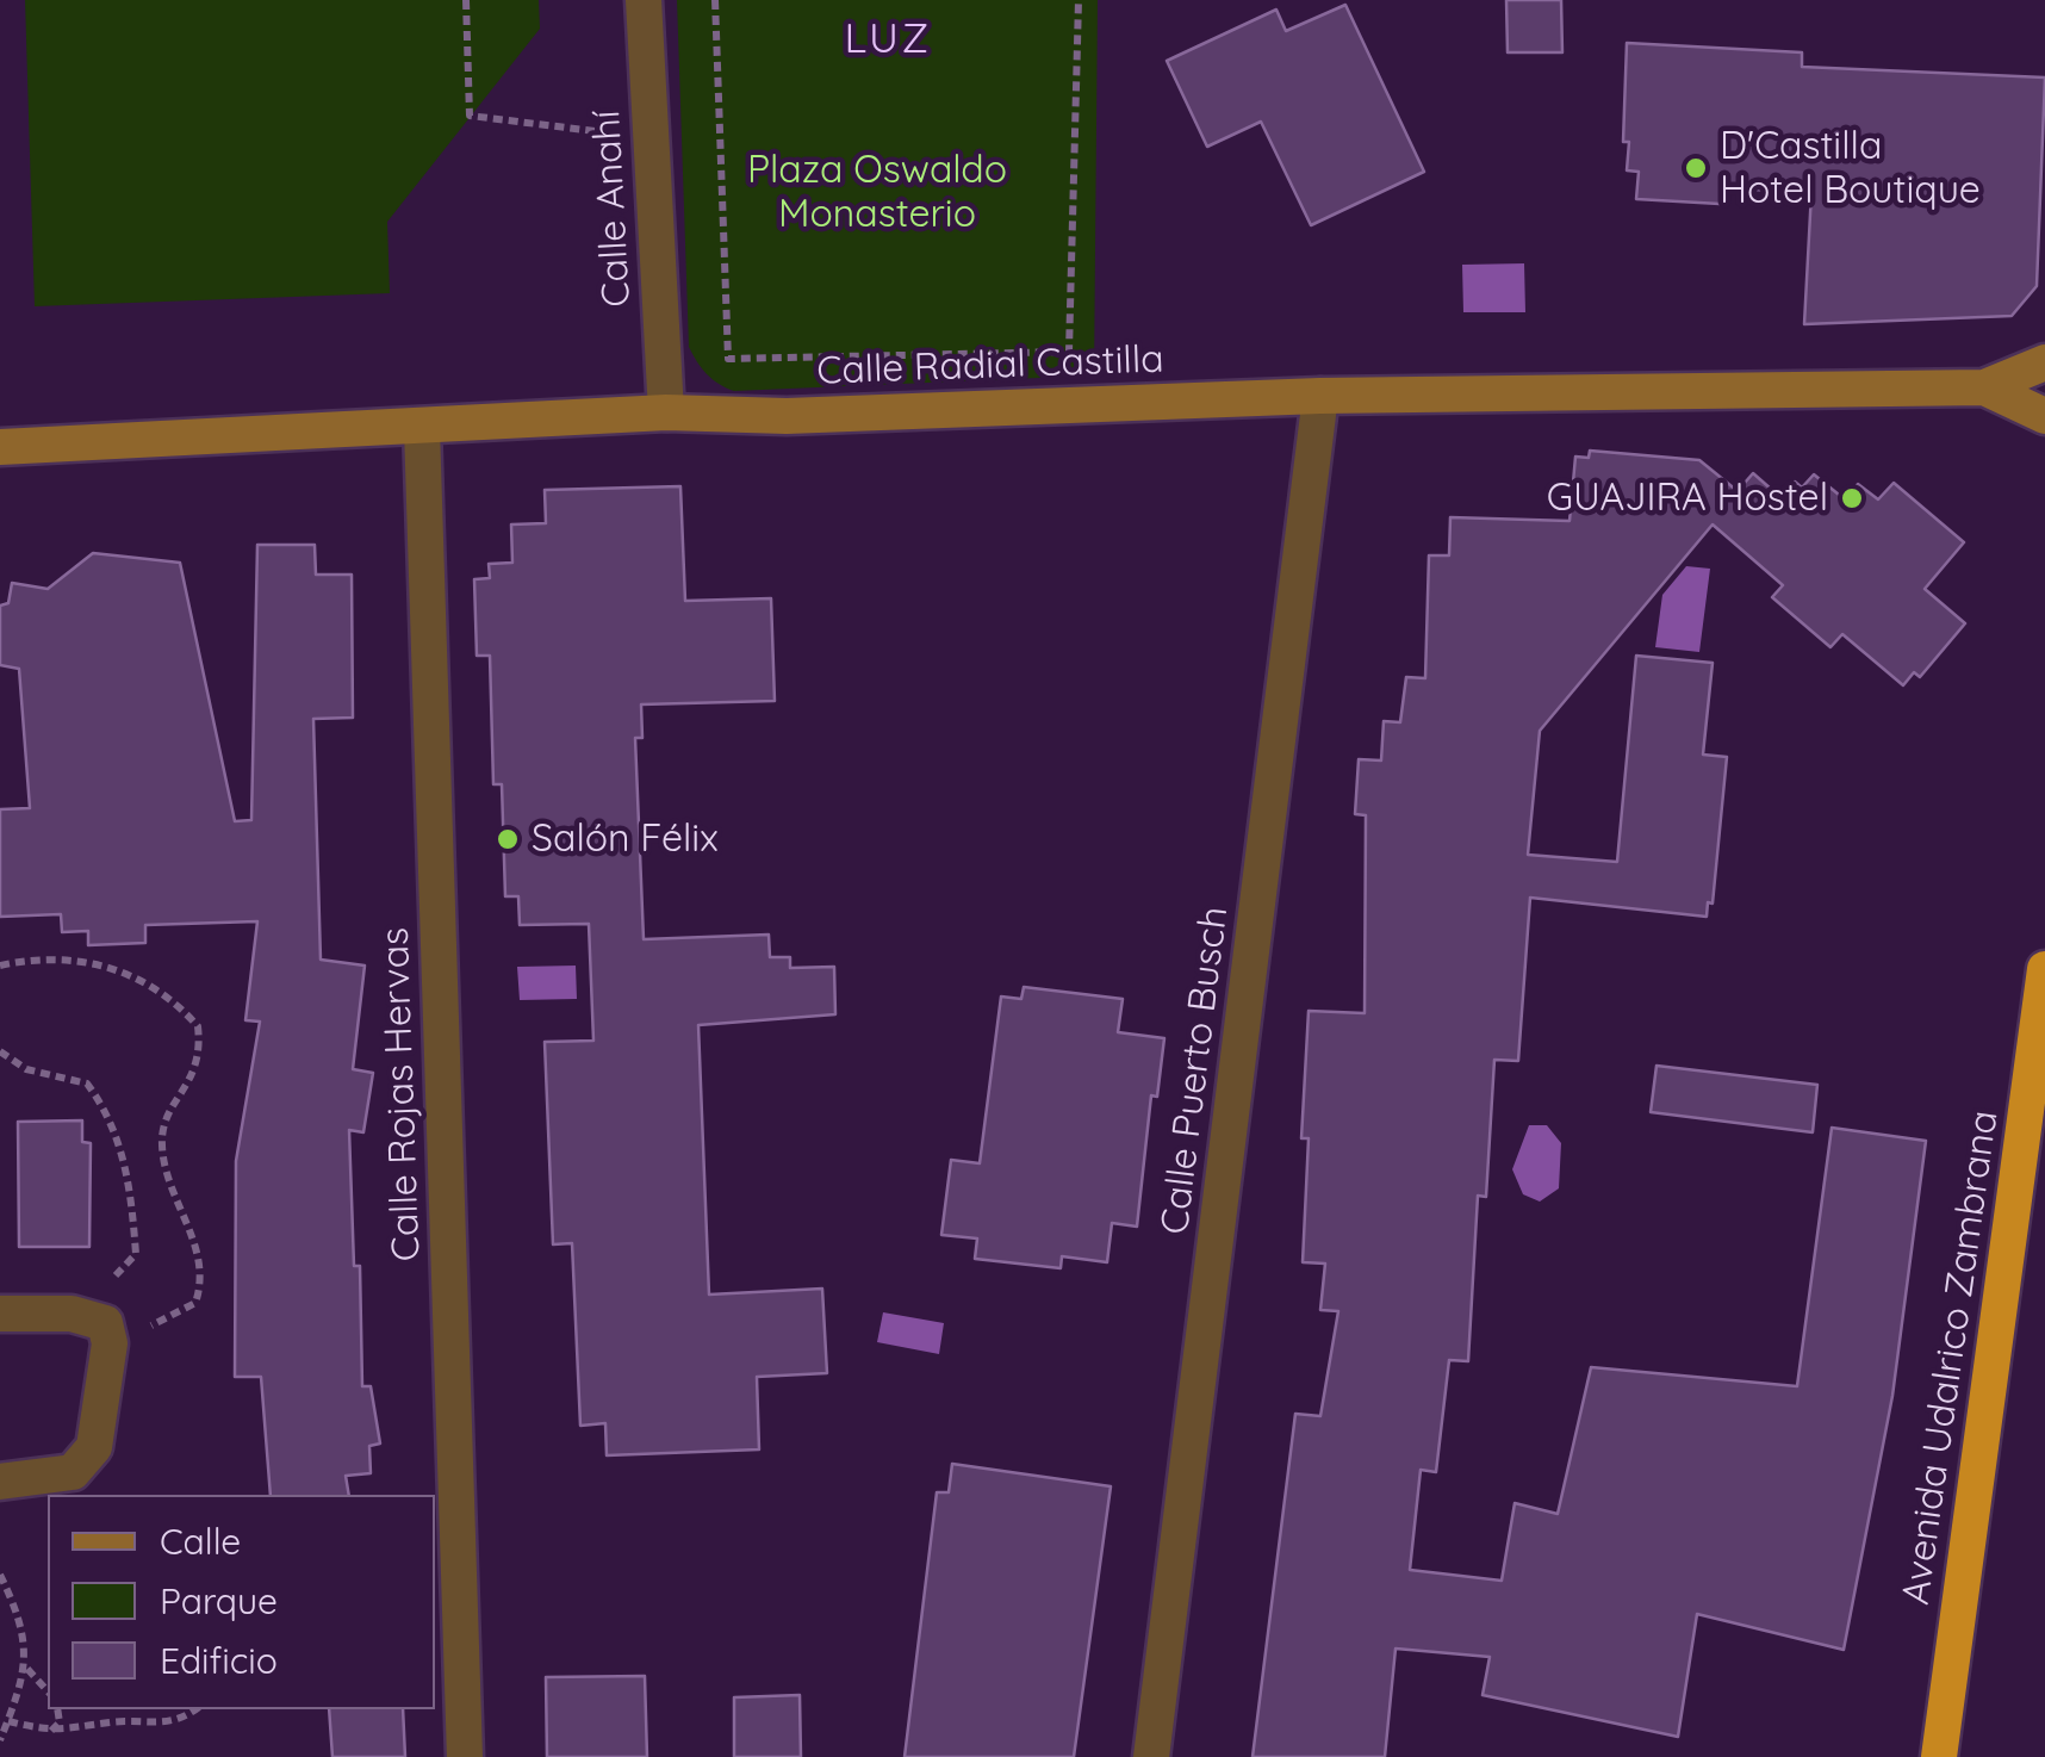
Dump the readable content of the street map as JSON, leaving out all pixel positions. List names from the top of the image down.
{
  "streets": {
    "highway": ["Avenida Udalrico Zambrana"],
    "street": [
      "Calle Anahí",
      "Calle Radial Castilla",
      "Calle Puerto Busch",
      "Calle Rojas Hervas"
    ]
  },
  "crossings": [
    ["Calle Anahí", "Calle Radial Castilla"],
    ["Calle Radial Castilla", "Calle Puerto Busch"],
    ["Calle Radial Castilla", "Calle Rojas Hervas"]
  ],
  "districts": ["LUZ"],
  "parks": ["Plaza Oswaldo Monasterio"],
  "places": ["D'Castilla Hotel Boutique", "GUAJIRA Hostel", "Salón Félix"],
  "legend": ["Calle", "Parque", "Edificio"]
}
